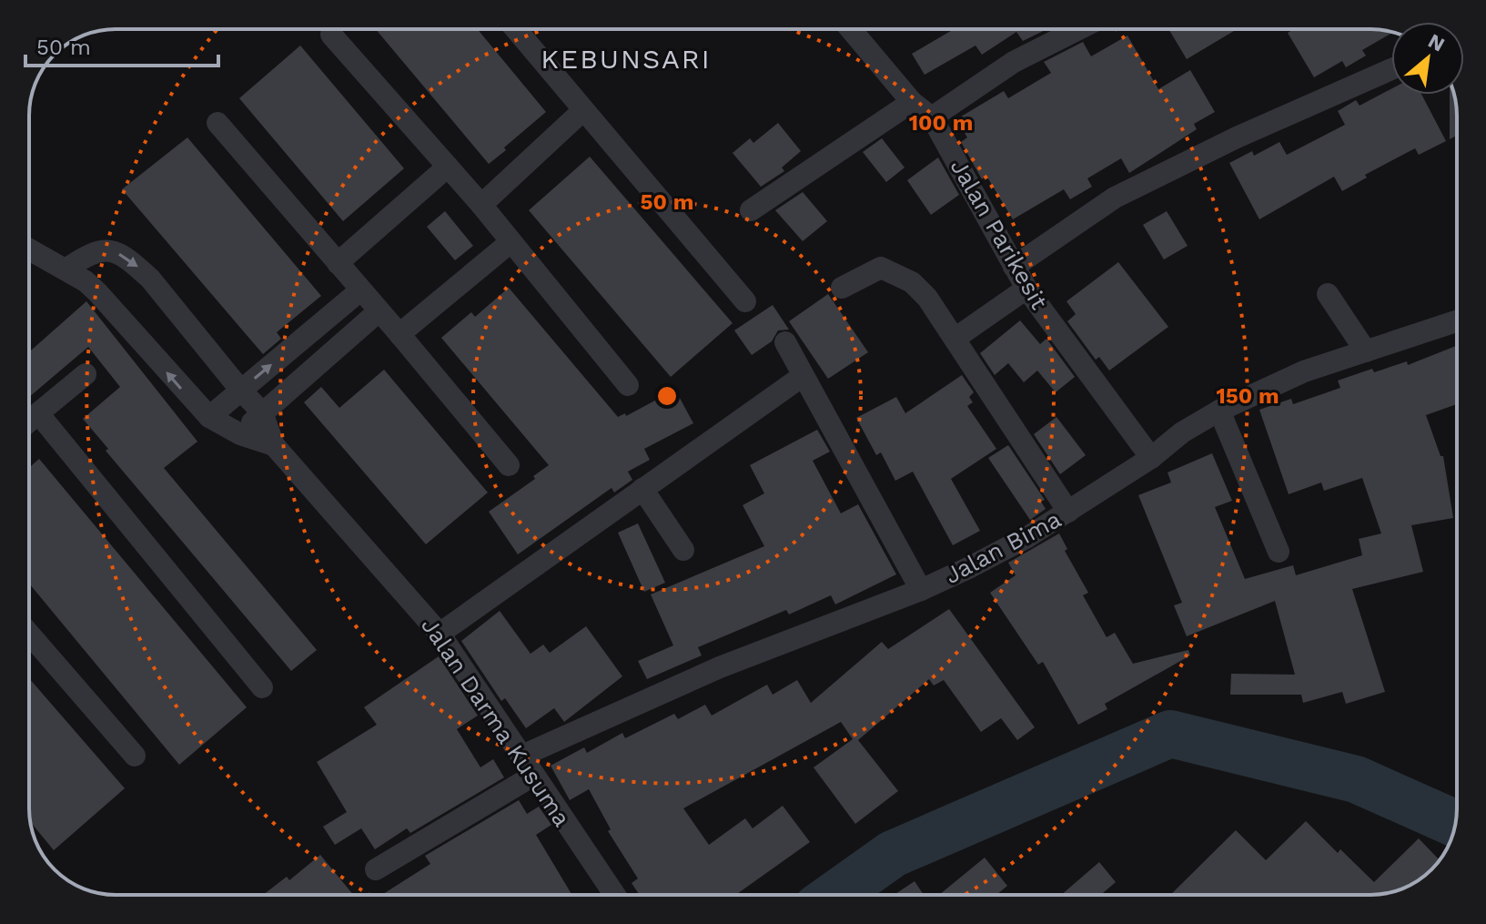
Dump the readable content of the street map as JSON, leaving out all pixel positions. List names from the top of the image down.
{
  "streets": {
    "street": ["Jalan Parikesit", "Jalan Bima", "Jalan Darma Kusuma"]
  },
  "crossings": [
    ["Jalan Parikesit", "Jalan Bima"],
    ["Jalan Bima", "Jalan Darma Kusuma"]
  ],
  "districts": ["KEBUNSARI"],
  "scale_bar": "50 m",
  "north": "top right",
  "rings": ["100 m", "50 m", "150 m"]
}
